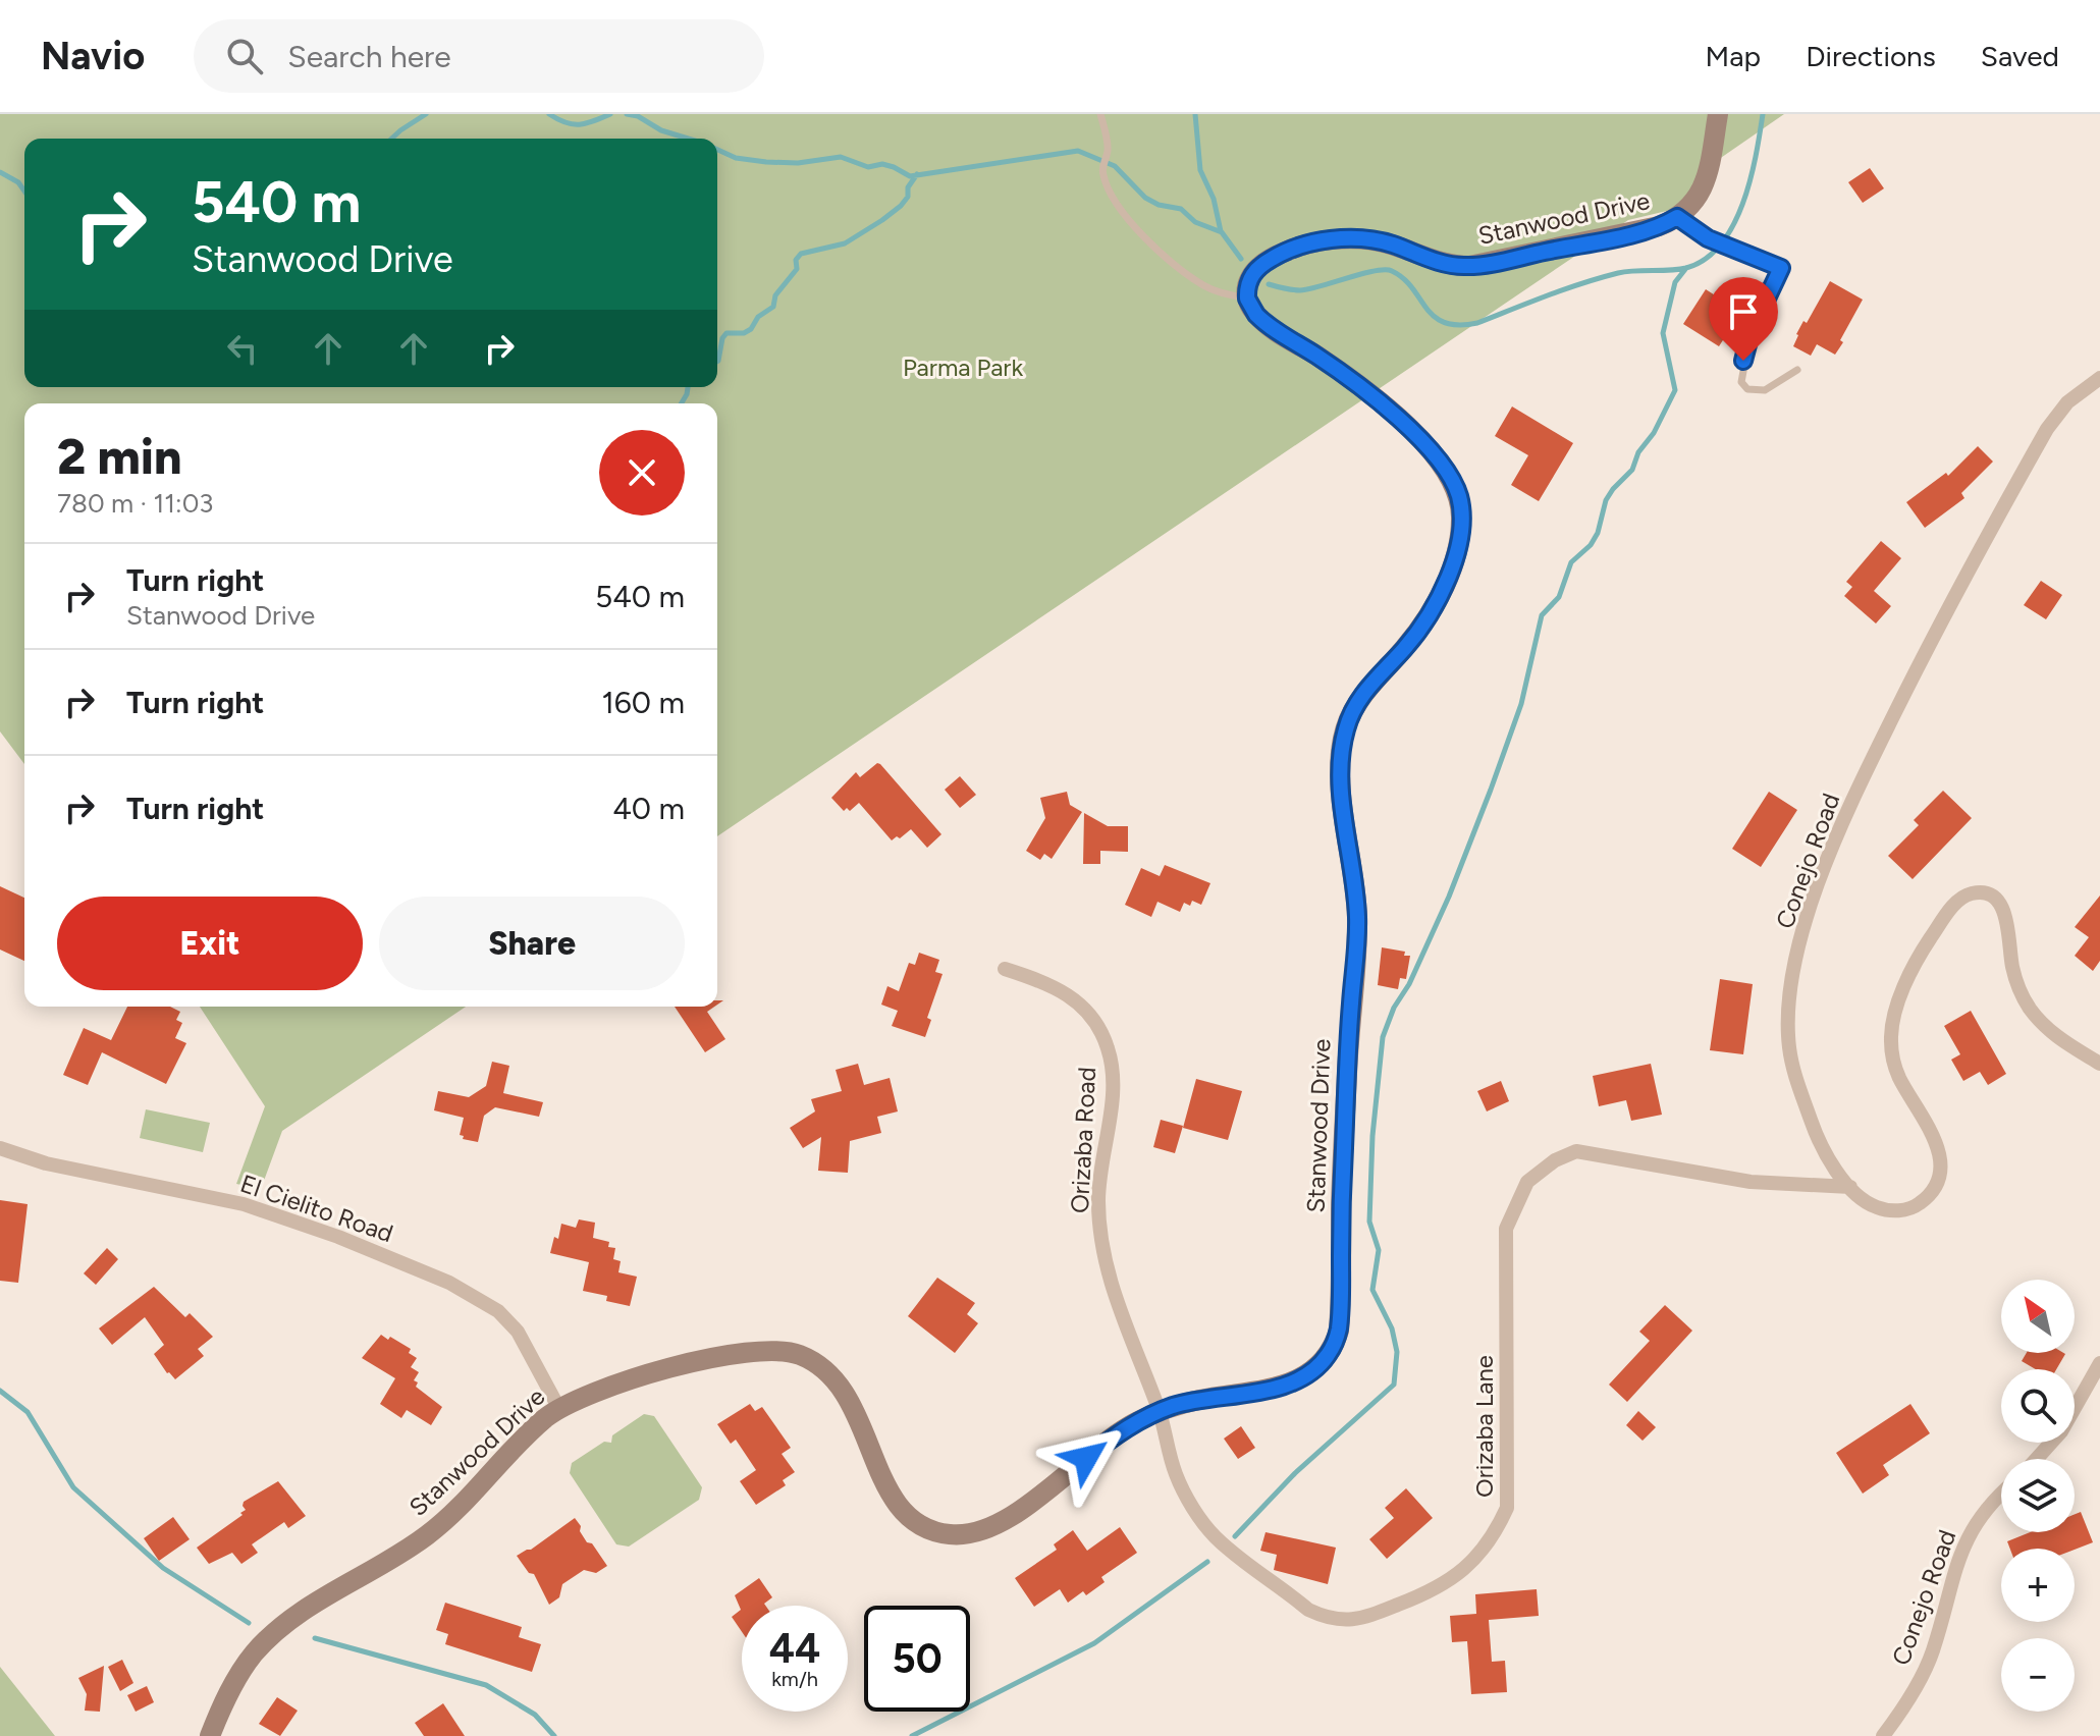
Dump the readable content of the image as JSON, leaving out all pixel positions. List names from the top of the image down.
{
  "streets": {
    "main road": ["Stanwood Drive"],
    "street": [
      "Conejo Road",
      "Orizaba Road",
      "El Cielito Road",
      "Orizaba Lane"
    ]
  },
  "crossings": [
    ["Stanwood Drive", "Orizaba Road"],
    ["Stanwood Drive", "El Cielito Road"],
    ["Stanwood Drive", "Orizaba Lane"],
    ["Conejo Road", "Orizaba Lane"],
    ["Orizaba Road", "Orizaba Lane"]
  ],
  "parks": ["Parma Park"],
  "north": "top left",
  "page": {
    "header": "Navio",
    "search": "Search here",
    "nav": ["Map", "Directions", "Saved"],
    "turn": ["540 m", "Stanwood Drive"],
    "heading": ["2 min", "780 m · 11:03"],
    "list": [
      {
        "name": "Turn right",
        "note": "Stanwood Drive",
        "value": "540 m"
      },
      {
        "name": "Turn right",
        "value": "160 m"
      },
      {
        "name": "Turn right",
        "value": "40 m"
      }
    ],
    "buttons": ["Exit", "Share"],
    "map_buttons": ["+", "−"],
    "speed": "44 km/h",
    "limit": "50"
  }
}
